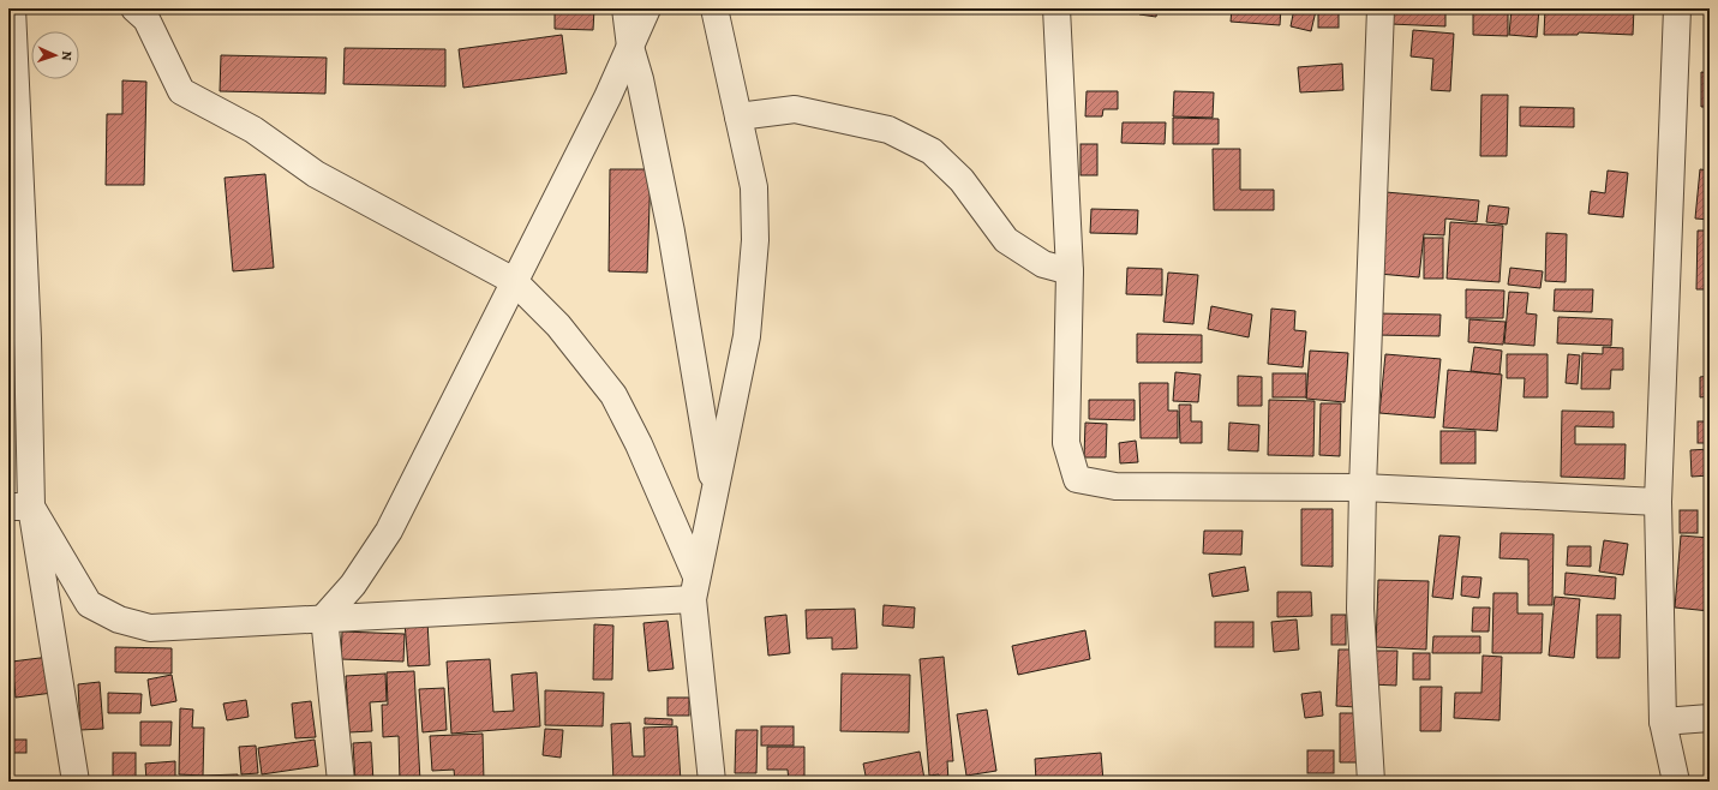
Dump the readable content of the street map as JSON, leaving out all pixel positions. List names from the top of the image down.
{
  "north": "right"
}
